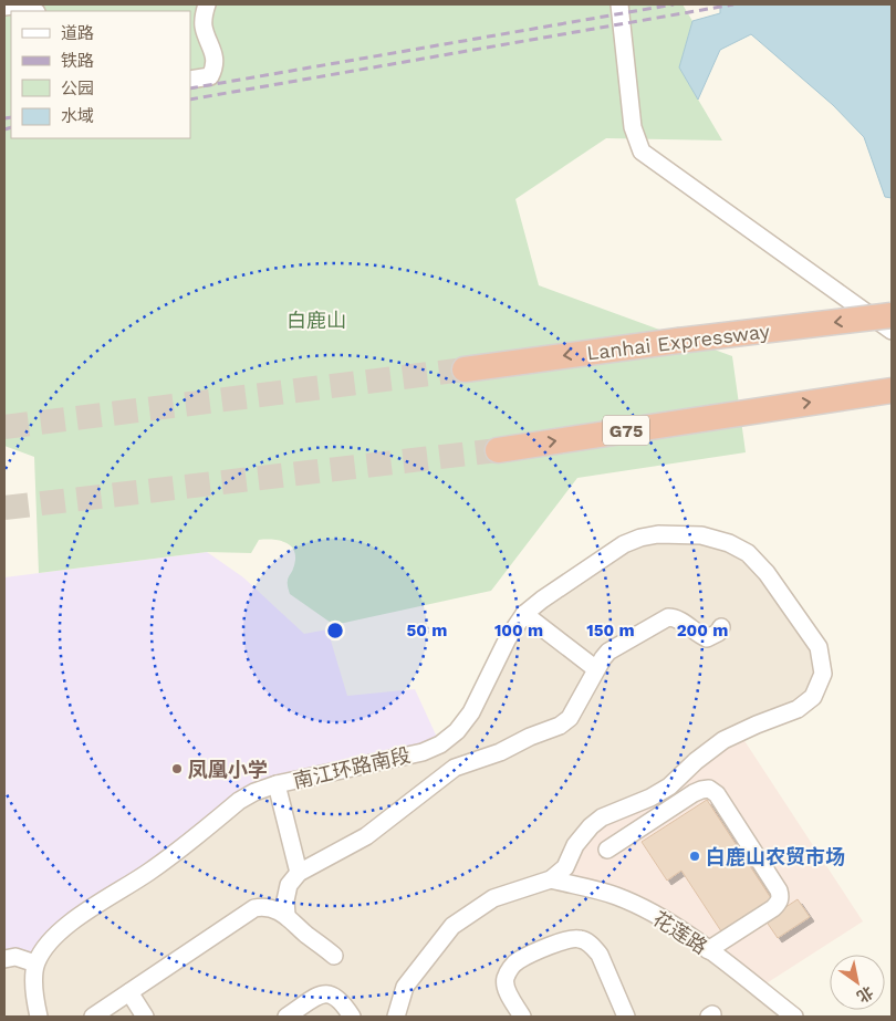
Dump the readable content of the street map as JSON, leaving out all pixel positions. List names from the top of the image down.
{
  "streets": {
    "highway": ["Lanhai Expressway", "G75"],
    "street": ["南江环路南段", "花莲路"]
  },
  "crossings": [
    ["南江环路南段", "花莲路"]
  ],
  "parks": ["白鹿山"],
  "places": ["凤凰小学", "白鹿山农贸市场"],
  "legend": [
    "道路",
    "铁路",
    "公园",
    "水域"
  ],
  "north": "bottom right",
  "rings": [
    "50 m",
    "100 m",
    "150 m",
    "200 m"
  ]
}
